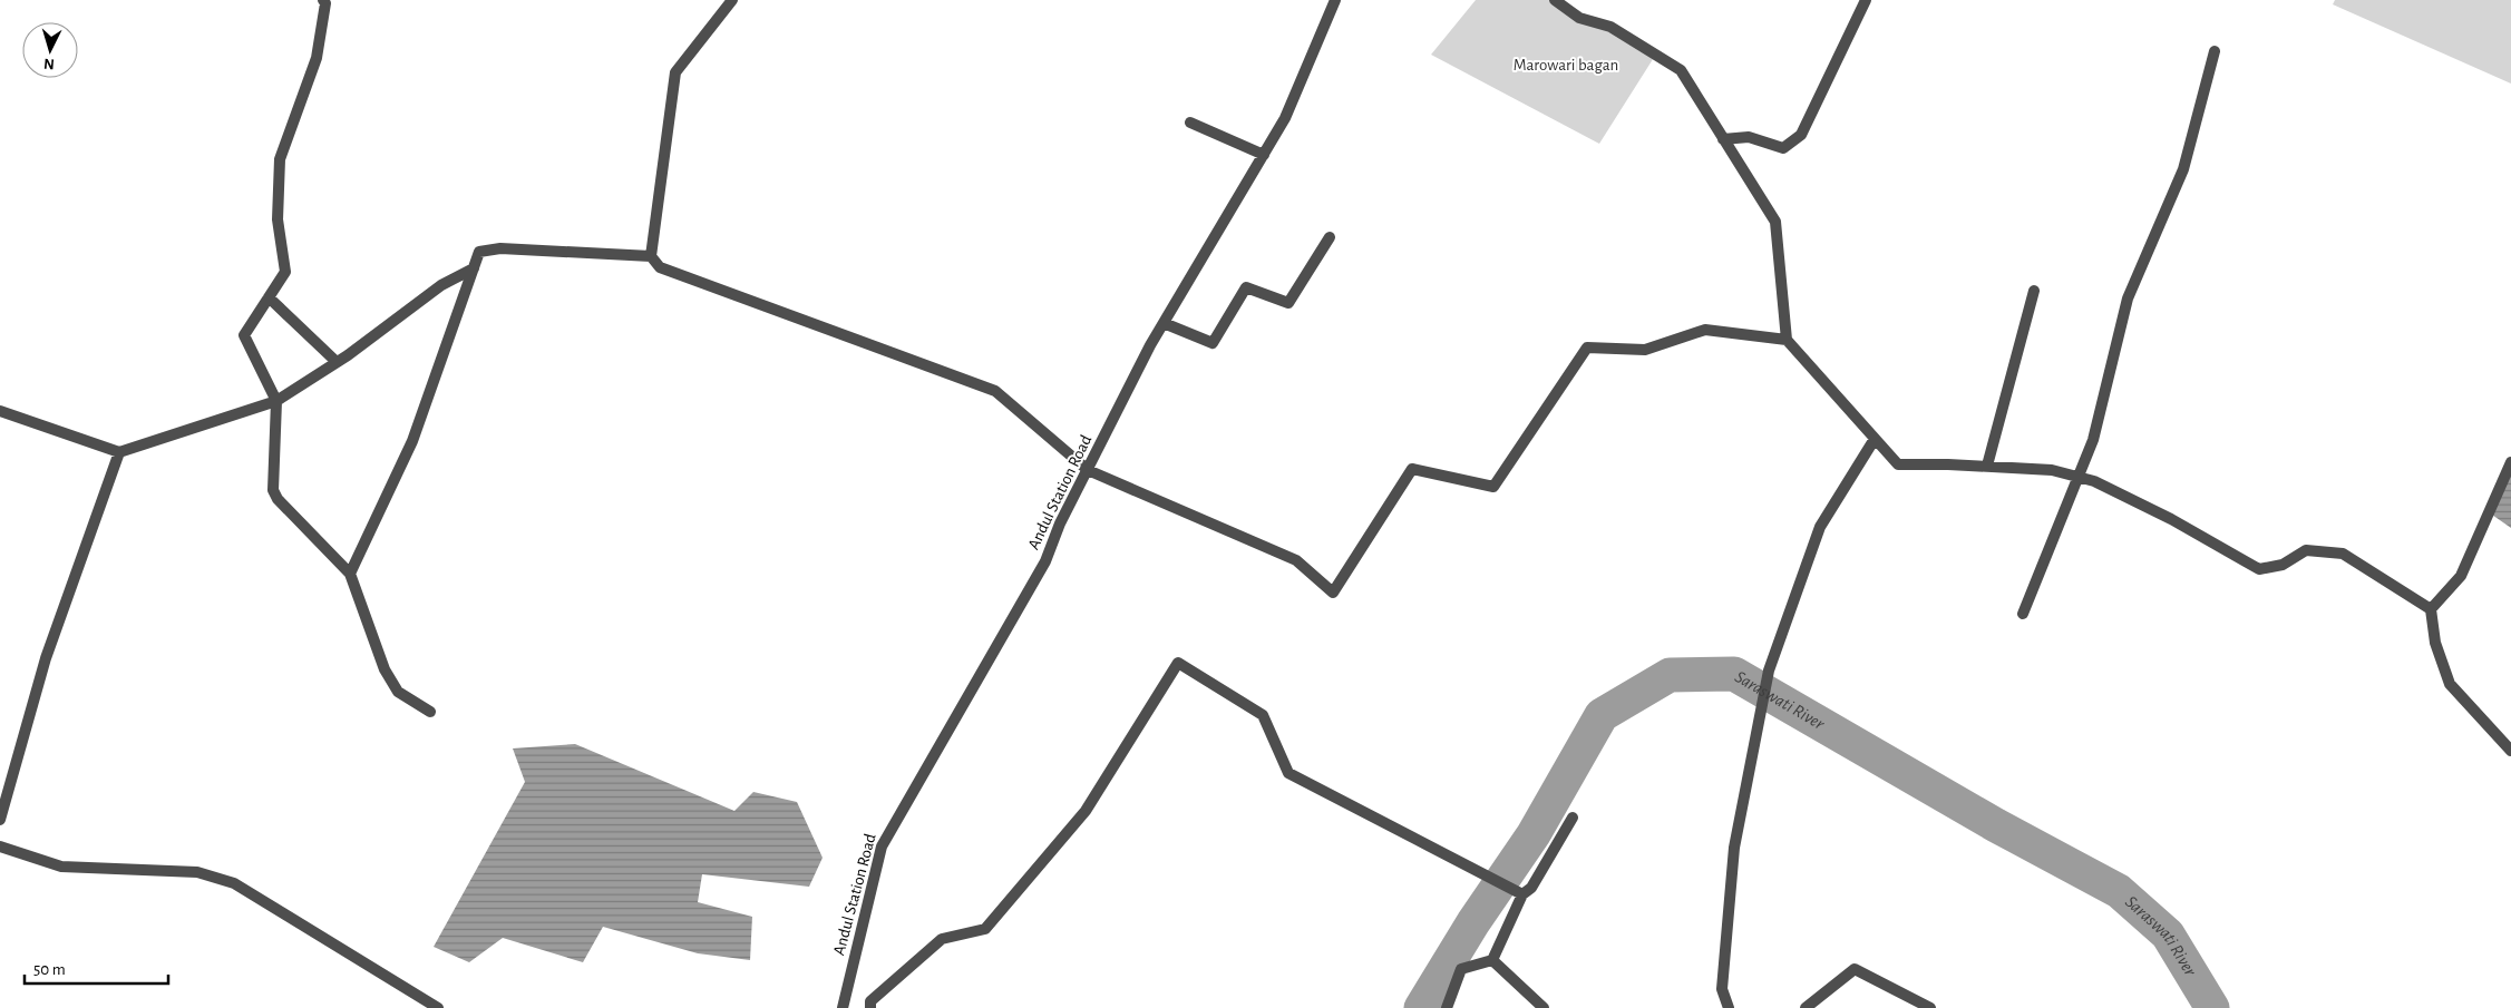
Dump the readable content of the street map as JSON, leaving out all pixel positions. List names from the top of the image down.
{
  "streets": {
    "street": ["Andul Station Road"]
  },
  "water": ["Saraswati River"],
  "parks": ["Marowari bagan"],
  "scale_bar": "50 m",
  "north": "bottom"
}
